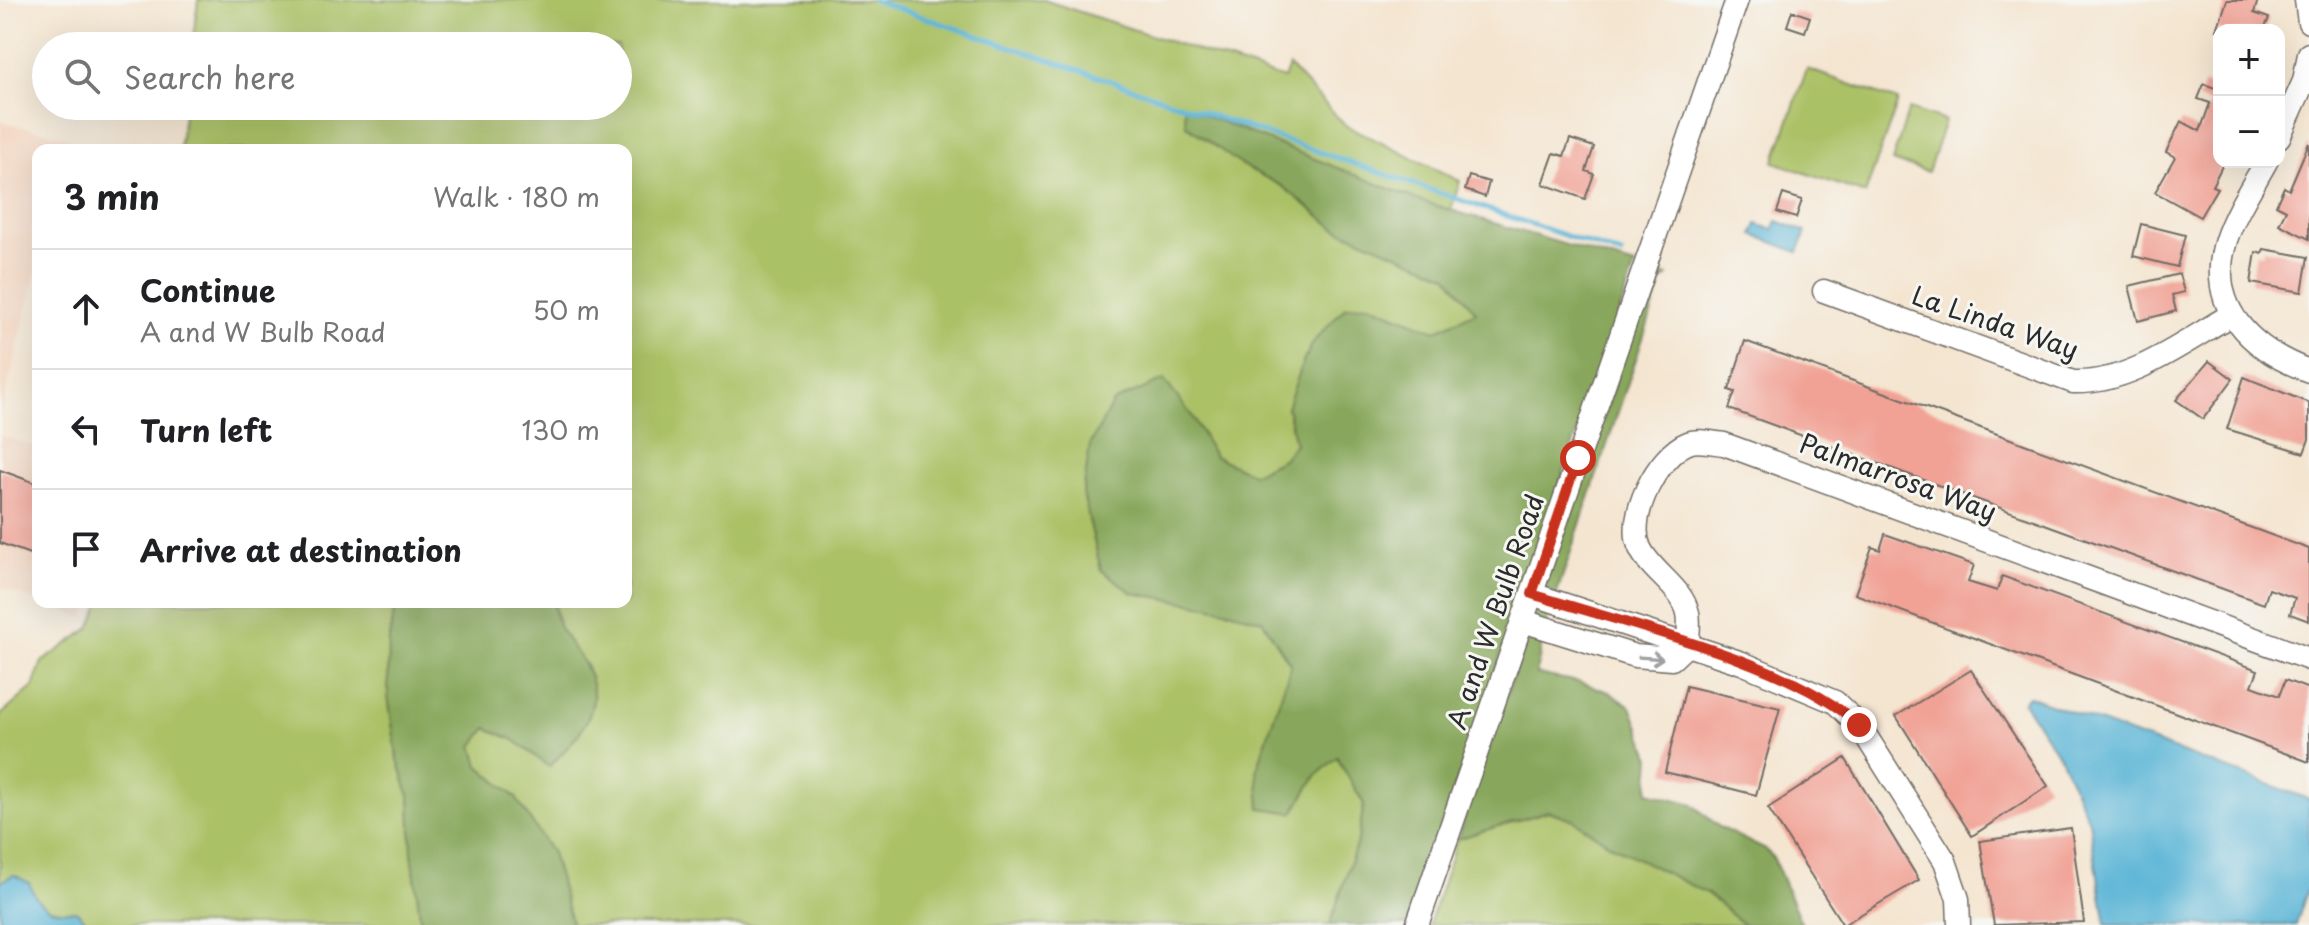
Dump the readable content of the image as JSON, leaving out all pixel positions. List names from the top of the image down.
{
  "streets": {
    "street": ["La Linda Way", "Palmarrosa Way", "A and W Bulb Road"]
  },
  "page": {
    "map_buttons": ["+", "−"],
    "search": "Search here",
    "heading": ["3 min", "Walk · 180 m"],
    "list": [
      ["Continue", "A and W Bulb Road", "50 m"],
      ["Turn left", "130 m"],
      "Arrive at destination"
    ]
  }
}
